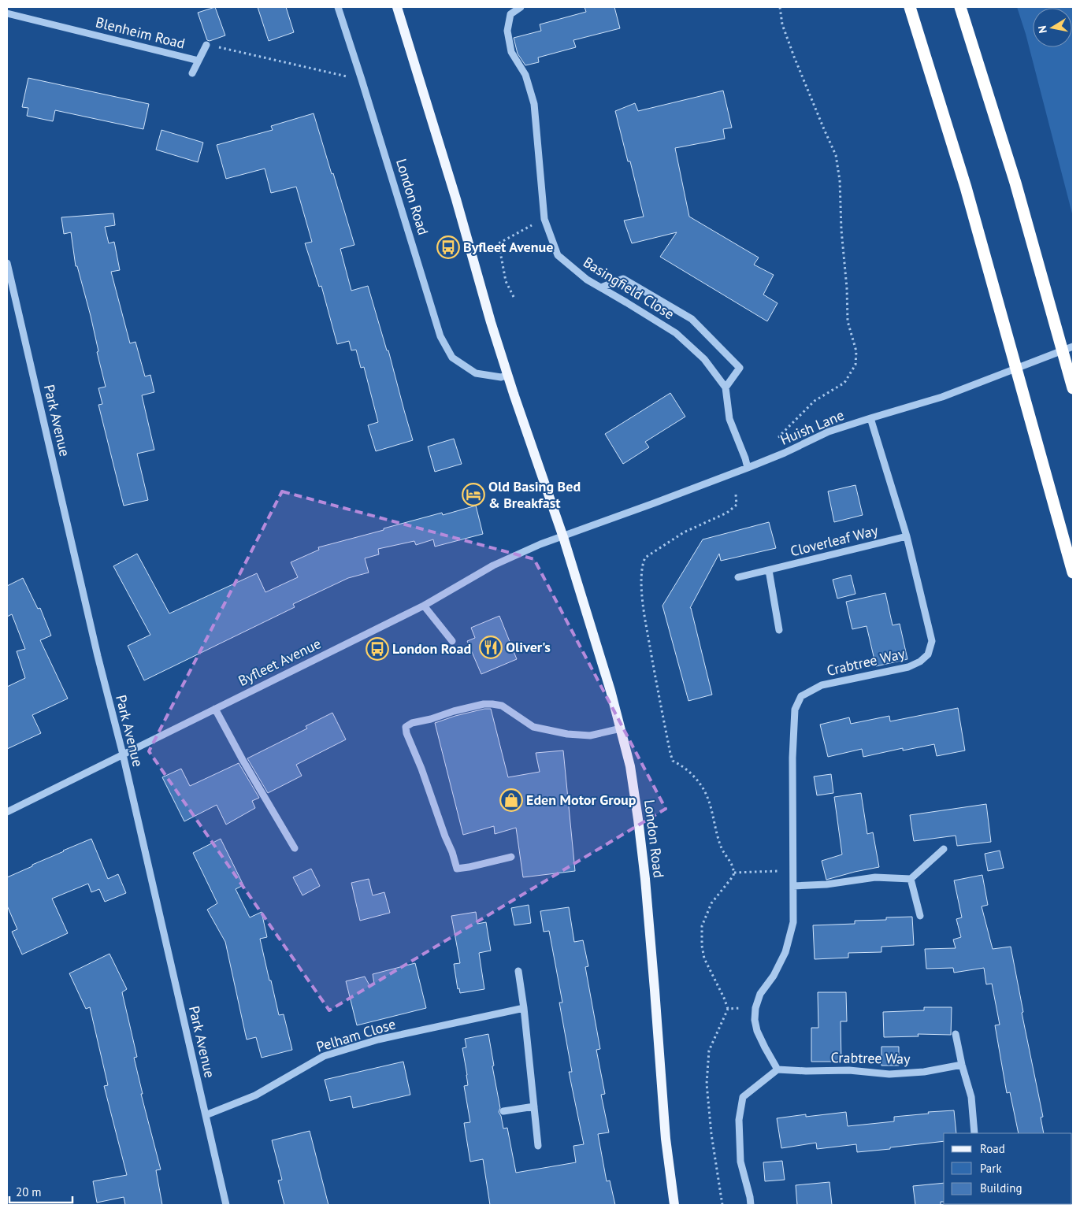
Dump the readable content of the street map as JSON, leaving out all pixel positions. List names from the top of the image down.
{
  "streets": {
    "main road": ["London Road"],
    "street": [
      "Blenheim Road",
      "Basingfield Close",
      "Park Avenue",
      "Huish Lane",
      "Cloverleaf Way",
      "Byfleet Avenue",
      "Crabtree Way",
      "Pelham Close"
    ]
  },
  "crossings": [
    ["London Road", "Huish Lane"],
    ["London Road", "Byfleet Avenue"],
    ["Basingfield Close", "Huish Lane"],
    ["Park Avenue", "Byfleet Avenue"],
    ["Park Avenue", "Pelham Close"],
    ["Huish Lane", "Byfleet Avenue"],
    ["Huish Lane", "Crabtree Way"],
    ["Cloverleaf Way", "Crabtree Way"]
  ],
  "places": {
    "bus stop": ["Byfleet Avenue", "London Road"],
    "hotel": ["Old Basing Bed & Breakfast"],
    "restaurant": ["Oliver's"],
    "shop": ["Eden Motor Group"]
  },
  "legend": ["Road", "Park", "Building"],
  "scale_bar": "20 m",
  "north": "left"
}
